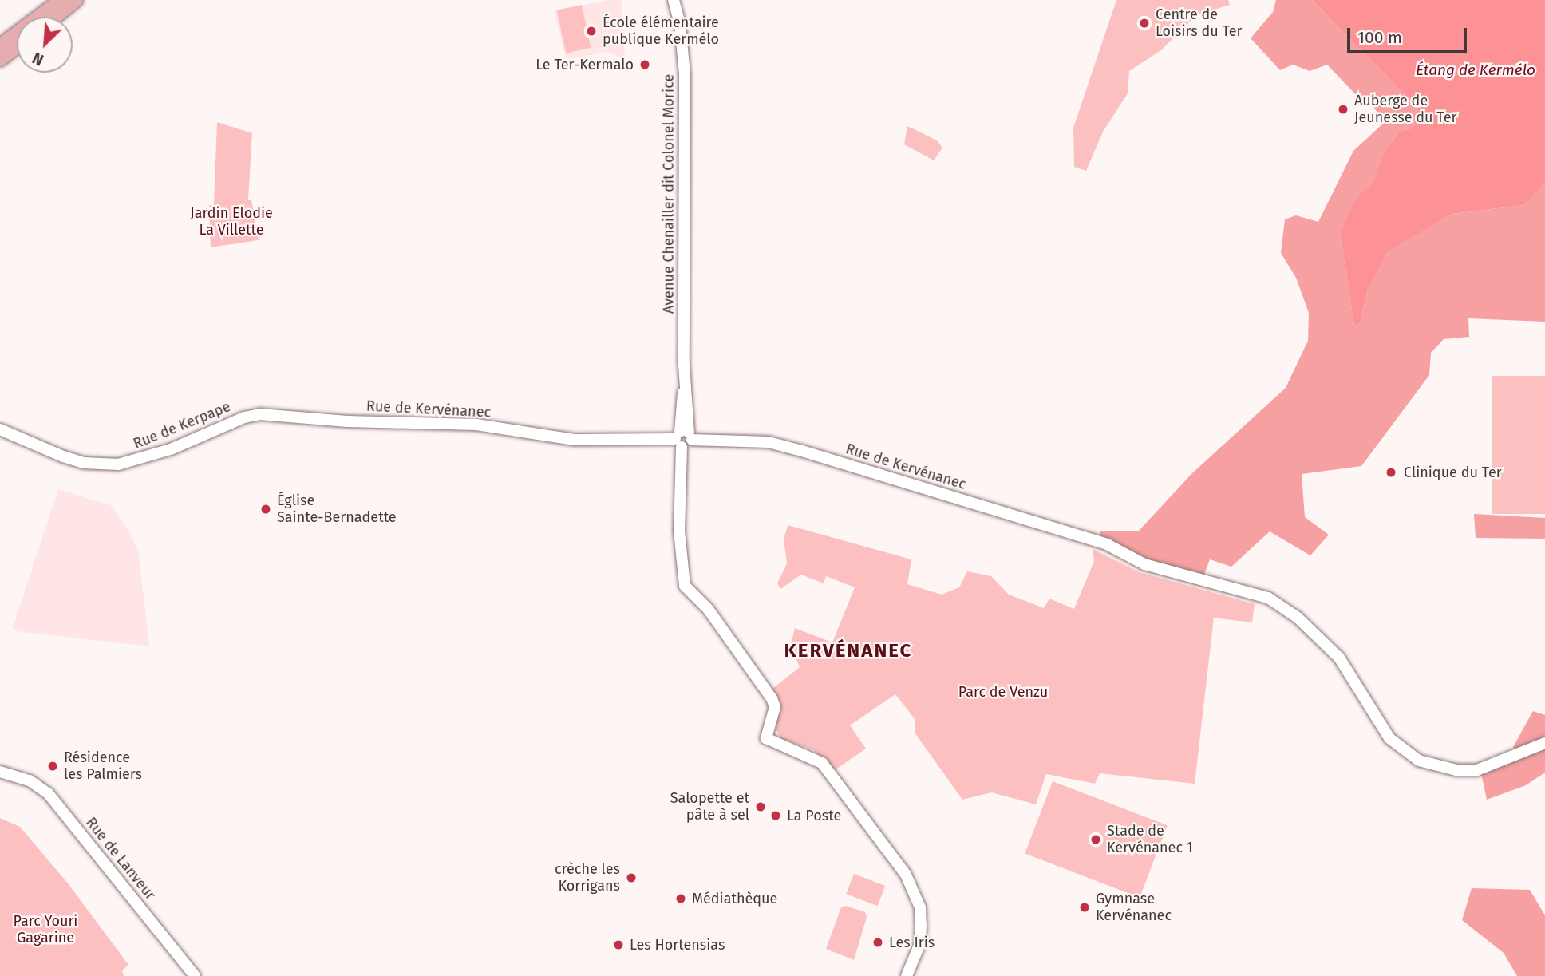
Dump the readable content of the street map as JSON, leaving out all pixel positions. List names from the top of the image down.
{
  "streets": {
    "street": [
      "Avenue Chenailler dit Colonel Morice",
      "Rue de Kervénanec",
      "Rue de Kerpape",
      "Rue de Lanveur"
    ]
  },
  "crossings": [
    ["Avenue Chenailler dit Colonel Morice", "Rue de Kervénanec"],
    ["Rue de Kervénanec", "Rue de Kerpape"]
  ],
  "districts": ["KERVÉNANEC"],
  "water": ["Étang de Kermélo"],
  "parks": ["Jardin Elodie La Villette", "Parc de Venzu", "Parc Youri Gagarine"],
  "places": [
    "Centre de Loisirs du Ter",
    "École élémentaire publique Kermélo",
    "Le Ter-Kermalo",
    "Auberge de Jeunesse du Ter",
    "Clinique du Ter",
    "Église Sainte-Bernadette",
    "Résidence les Palmiers",
    "Salopette et pâte à sel",
    "La Poste",
    "Stade de Kervénanec 1",
    "crèche les Korrigans",
    "Médiathèque",
    "Gymnase Kervénanec",
    "Les Iris",
    "Les Hortensias"
  ],
  "scale_bar": "100 m",
  "north": "bottom left"
}
